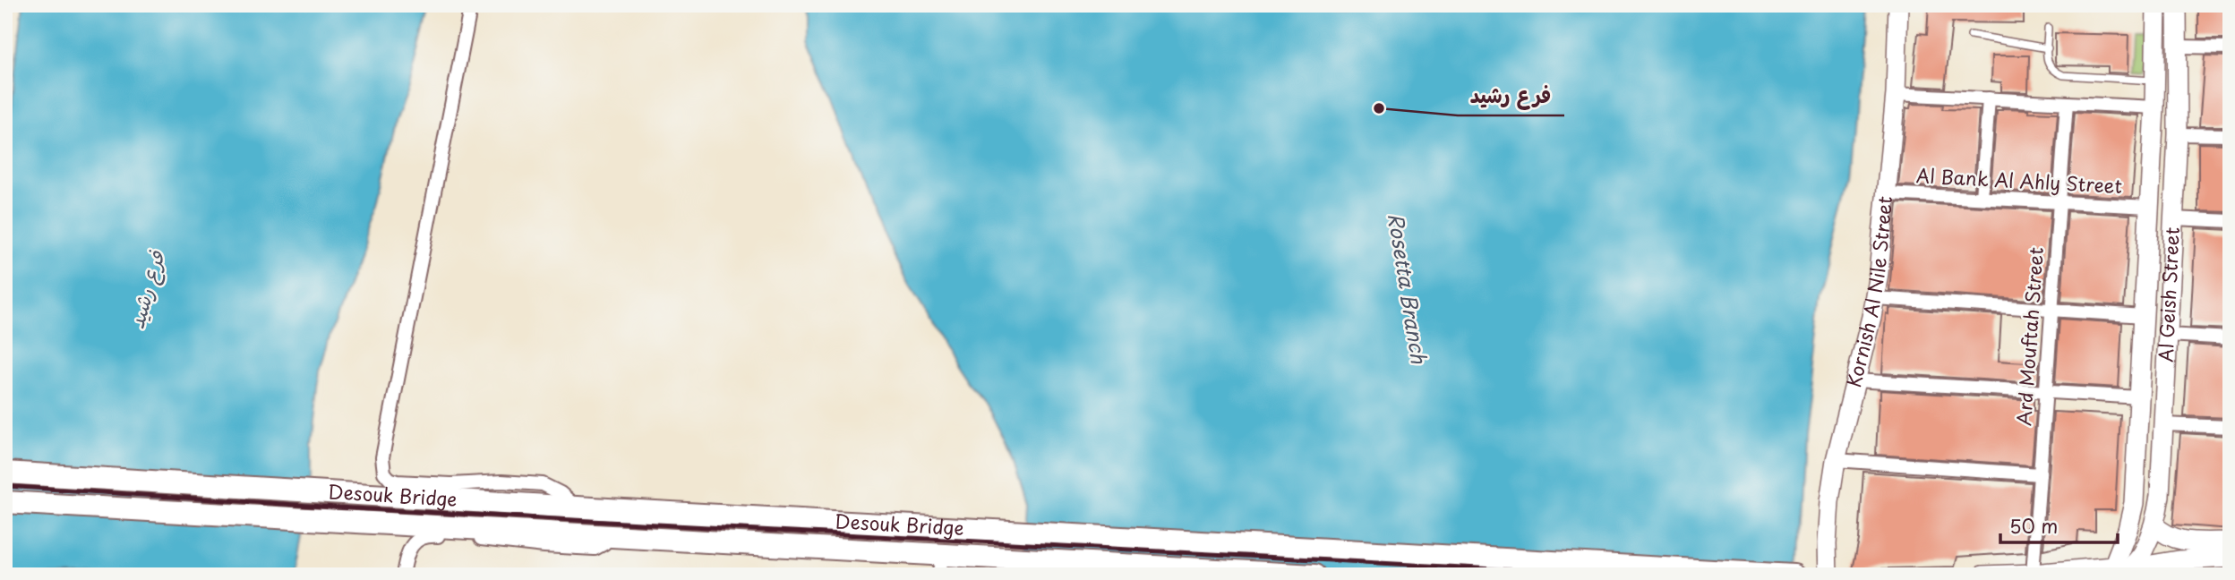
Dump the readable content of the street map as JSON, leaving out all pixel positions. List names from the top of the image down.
{
  "streets": {
    "highway": ["Desouk Bridge"],
    "main road": ["Kornish Al Nile Street", "Al Geish Street"],
    "street": ["Al Bank Al Ahly Street", "Ard Mouftah Street"]
  },
  "crossings": [
    ["Al Bank Al Ahly Street", "Kornish Al Nile Street"],
    ["Al Bank Al Ahly Street", "Al Geish Street"],
    ["Al Bank Al Ahly Street", "Ard Mouftah Street"]
  ],
  "water": ["Rosetta Branch", "فرع رشيد"],
  "places": ["فرع رشيد"],
  "scale_bar": "50 m"
}
